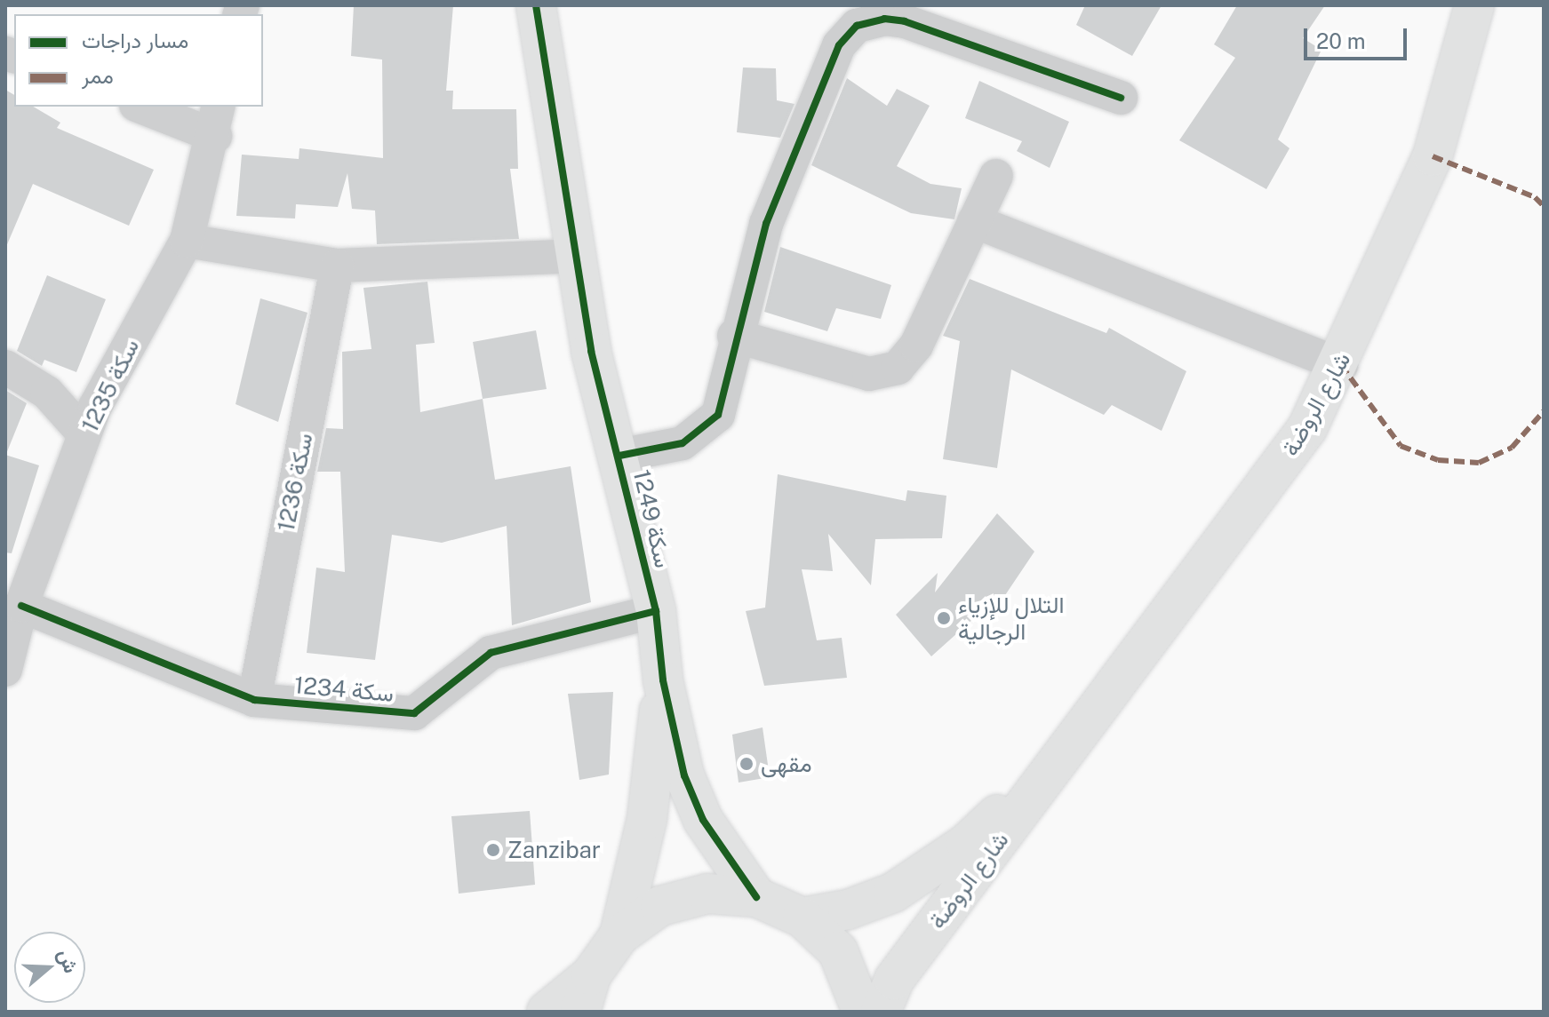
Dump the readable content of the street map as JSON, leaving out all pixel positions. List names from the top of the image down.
{
  "streets": {
    "main road": ["شارع الروضة", "سكة 1249"],
    "street": ["سكة 1235", "سكة 1236", "سكة 1234"]
  },
  "crossings": [
    ["سكة 1235", "سكة 1234"],
    ["سكة 1236", "سكة 1234"],
    ["سكة 1249", "سكة 1234"]
  ],
  "places": ["التلال للإزياء الرجالية", "مقهى", "Zanzibar"],
  "legend": ["مسار دراجات", "ممر"],
  "scale_bar": "20 m",
  "north": "right"
}
